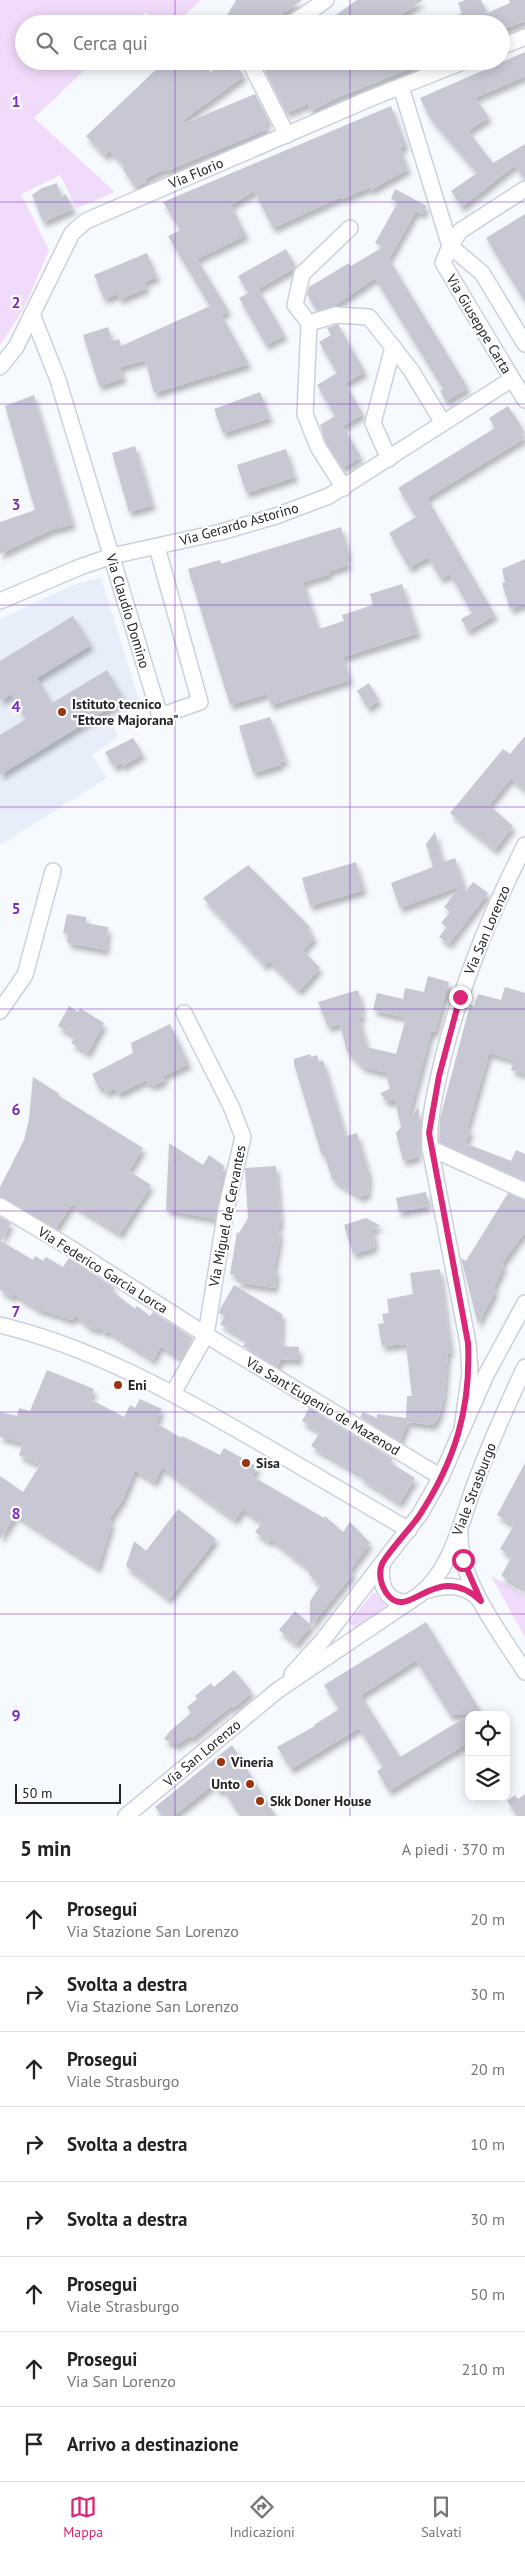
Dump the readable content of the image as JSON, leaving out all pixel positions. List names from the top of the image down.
{
  "streets": {
    "street": [
      "Via Florio",
      "Via Giuseppe Carta",
      "Via Gerardo Astorino",
      "Via Claudio Domino",
      "Via San Lorenzo",
      "Via Miguel de Cervantes",
      "Via Federico Garcia Lorca",
      "Via Sant'Eugenio de Mazenod",
      "Viale Strasburgo"
    ]
  },
  "crossings": [
    ["Via Florio", "Via Giuseppe Carta"],
    ["Via Florio", "Via Claudio Domino"],
    ["Via Giuseppe Carta", "Via Gerardo Astorino"],
    ["Via Gerardo Astorino", "Via Claudio Domino"],
    ["Via San Lorenzo", "Viale Strasburgo"],
    ["Via Miguel de Cervantes", "Via Federico Garcia Lorca"],
    ["Via Miguel de Cervantes", "Via Sant'Eugenio de Mazenod"],
    ["Via Federico Garcia Lorca", "Via Sant'Eugenio de Mazenod"]
  ],
  "places": [
    "Istituto tecnico \"Ettore Majorana\"",
    "Eni",
    "Sisa",
    "Vineria",
    "Unto",
    "Skk Doner House"
  ],
  "scale_bar": "50 m",
  "page": {
    "search": "Cerca qui",
    "scale": "50 m",
    "heading": ["5 min", "A piedi · 370 m"],
    "list": [
      ["Prosegui", "Via Stazione San Lorenzo", "20 m"],
      ["Svolta a destra", "Via Stazione San Lorenzo", "30 m"],
      ["Prosegui", "Viale Strasburgo", "20 m"],
      ["Svolta a destra", "10 m"],
      ["Svolta a destra", "30 m"],
      ["Prosegui", "Viale Strasburgo", "50 m"],
      ["Prosegui", "Via San Lorenzo", "210 m"],
      "Arrivo a destinazione"
    ],
    "nav": ["Mappa", "Indicazioni", "Salvati"]
  },
  "grid": {
    "rows": [
      "1",
      "2",
      "3",
      "4",
      "5",
      "6",
      "7",
      "8",
      "9"
    ]
  }
}
